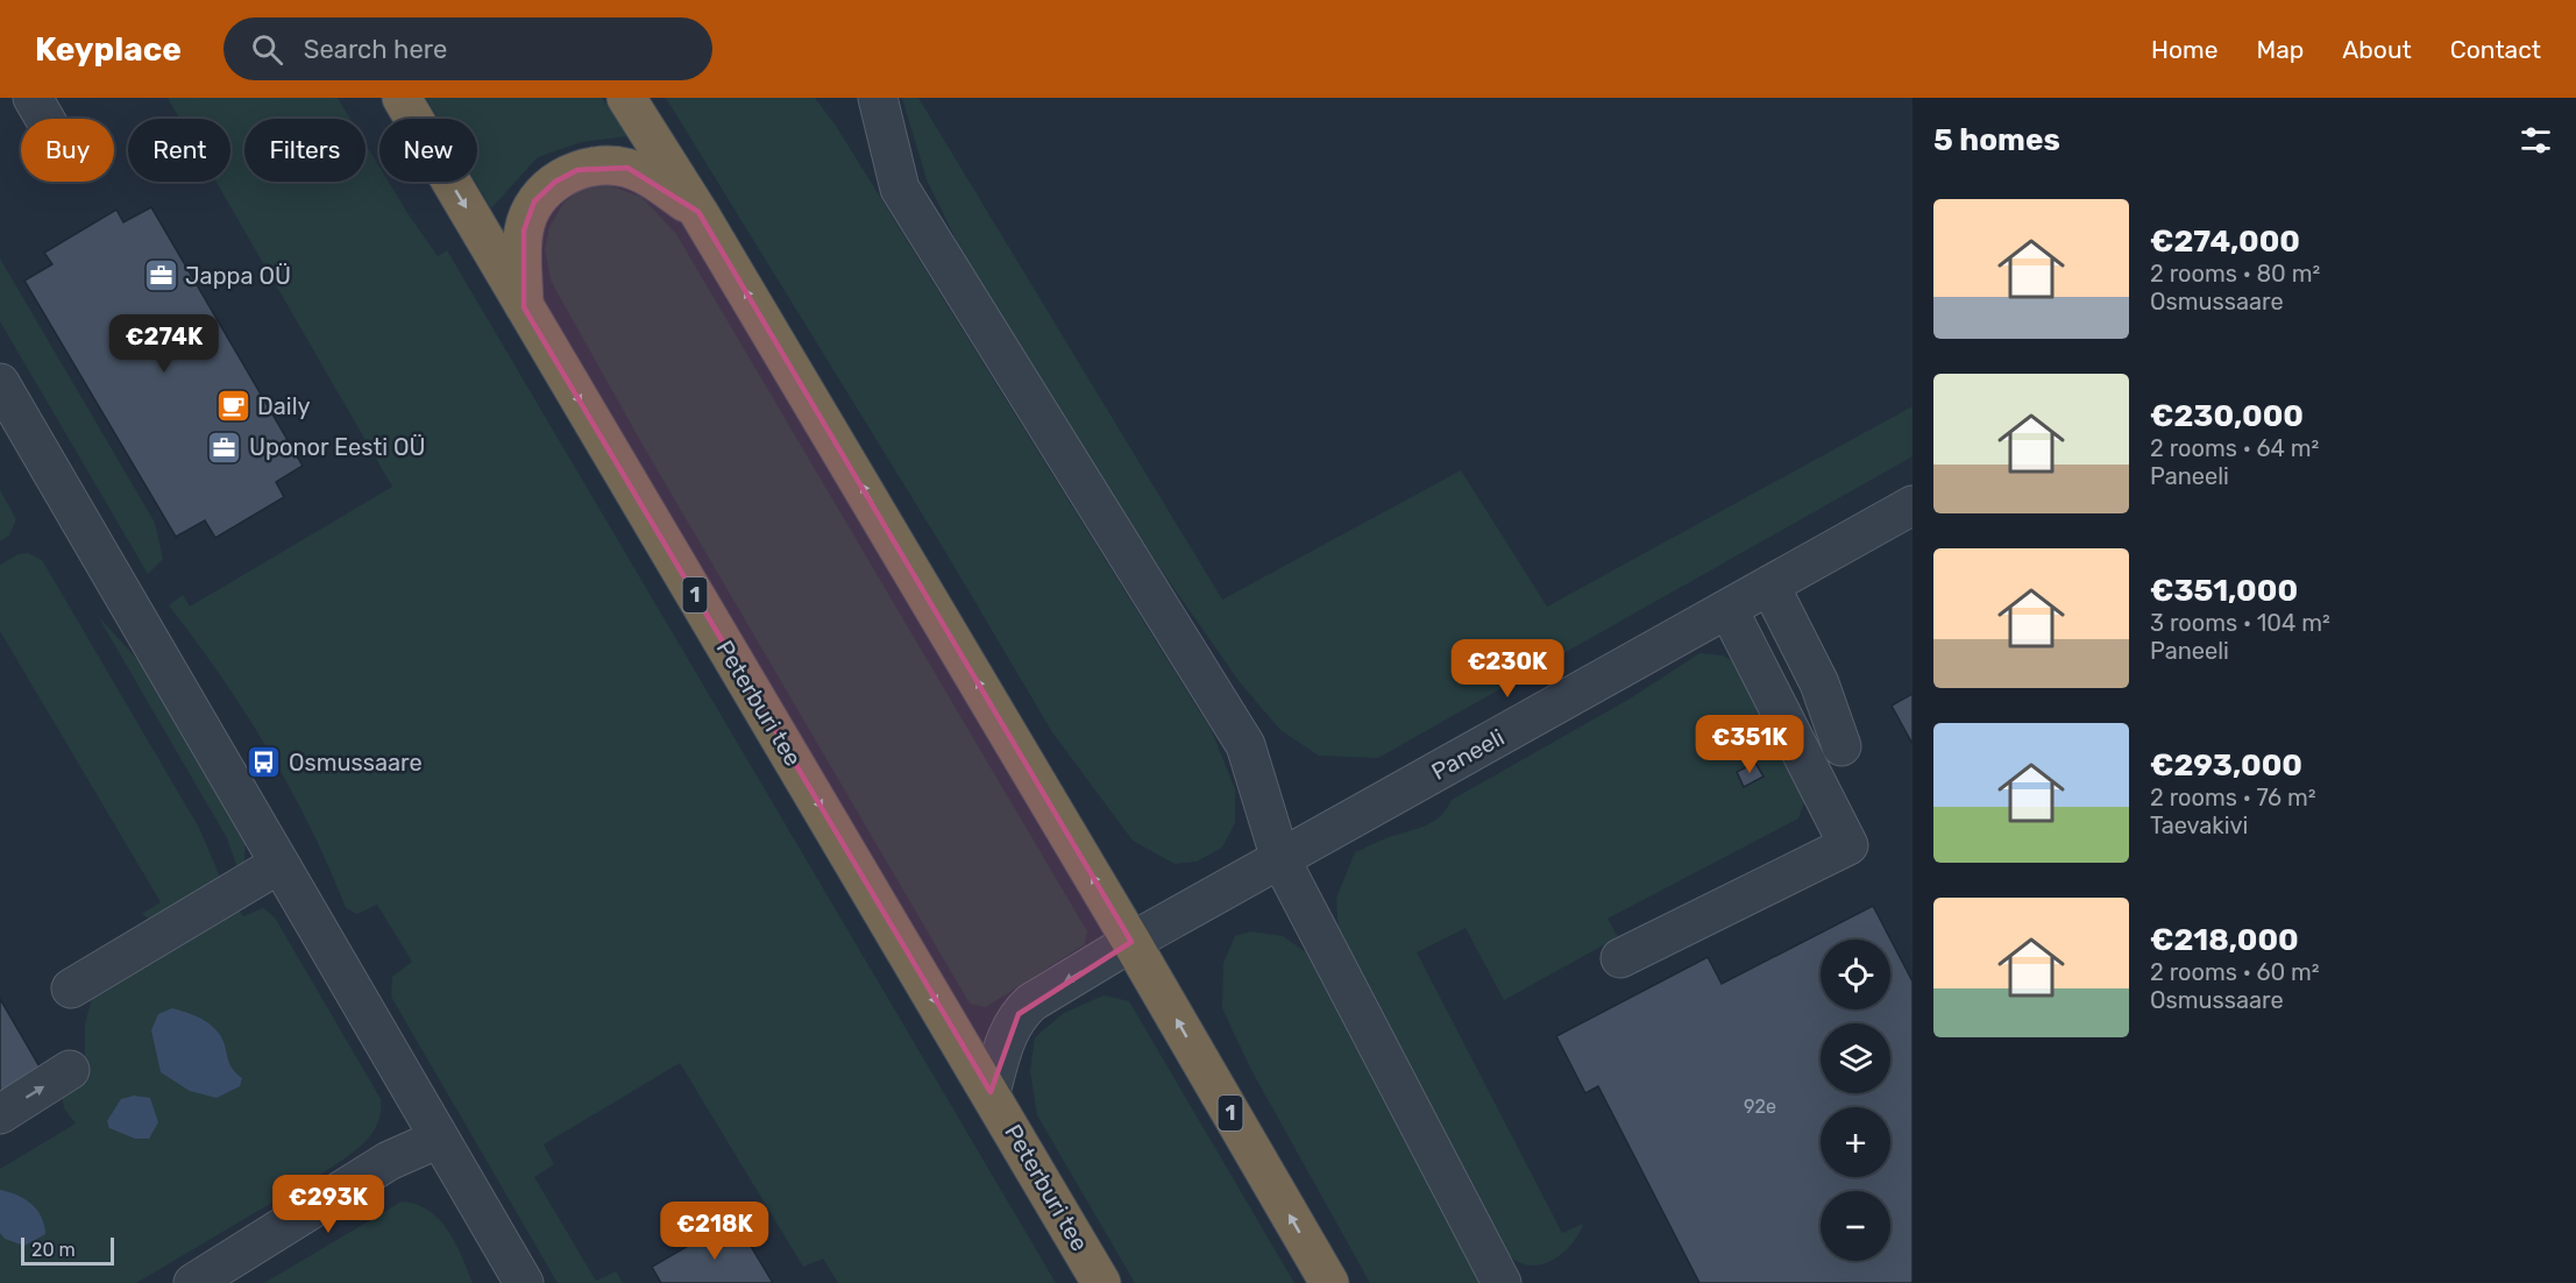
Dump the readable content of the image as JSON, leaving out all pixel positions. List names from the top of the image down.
{
  "streets": {
    "highway": ["1", "Peterburi tee"],
    "street": ["Paneeli"]
  },
  "crossings": [
    ["1", "Paneeli"]
  ],
  "places": {
    "office": ["Jappa OÜ", "Uponor Eesti OÜ"],
    "cafe": ["Daily"],
    "bus stop": ["Osmussaare"]
  },
  "house_numbers": ["92e"],
  "scale_bar": "20 m",
  "page": {
    "header": "Keyplace",
    "search": "Search here",
    "nav": [
      "Home",
      "Map",
      "About",
      "Contact"
    ],
    "heading": "5 homes",
    "chip": [
      "Buy",
      "Rent",
      "Filters",
      "New"
    ],
    "list": [
      {
        "name": "€274,000",
        "note": "2 rooms · 80 m² · Osmussaare"
      },
      {
        "name": "€230,000",
        "note": "2 rooms · 64 m² · Paneeli"
      },
      {
        "name": "€351,000",
        "note": "3 rooms · 104 m² · Paneeli"
      },
      {
        "name": "€293,000",
        "note": "2 rooms · 76 m² · Taevakivi"
      },
      {
        "name": "€218,000",
        "note": "2 rooms · 60 m² · Osmussaare"
      }
    ],
    "price": [
      "€274K",
      "€230K",
      "€351K",
      "€293K",
      "€218K"
    ],
    "map_buttons": ["+", "−"],
    "scale": "20 m"
  }
}
